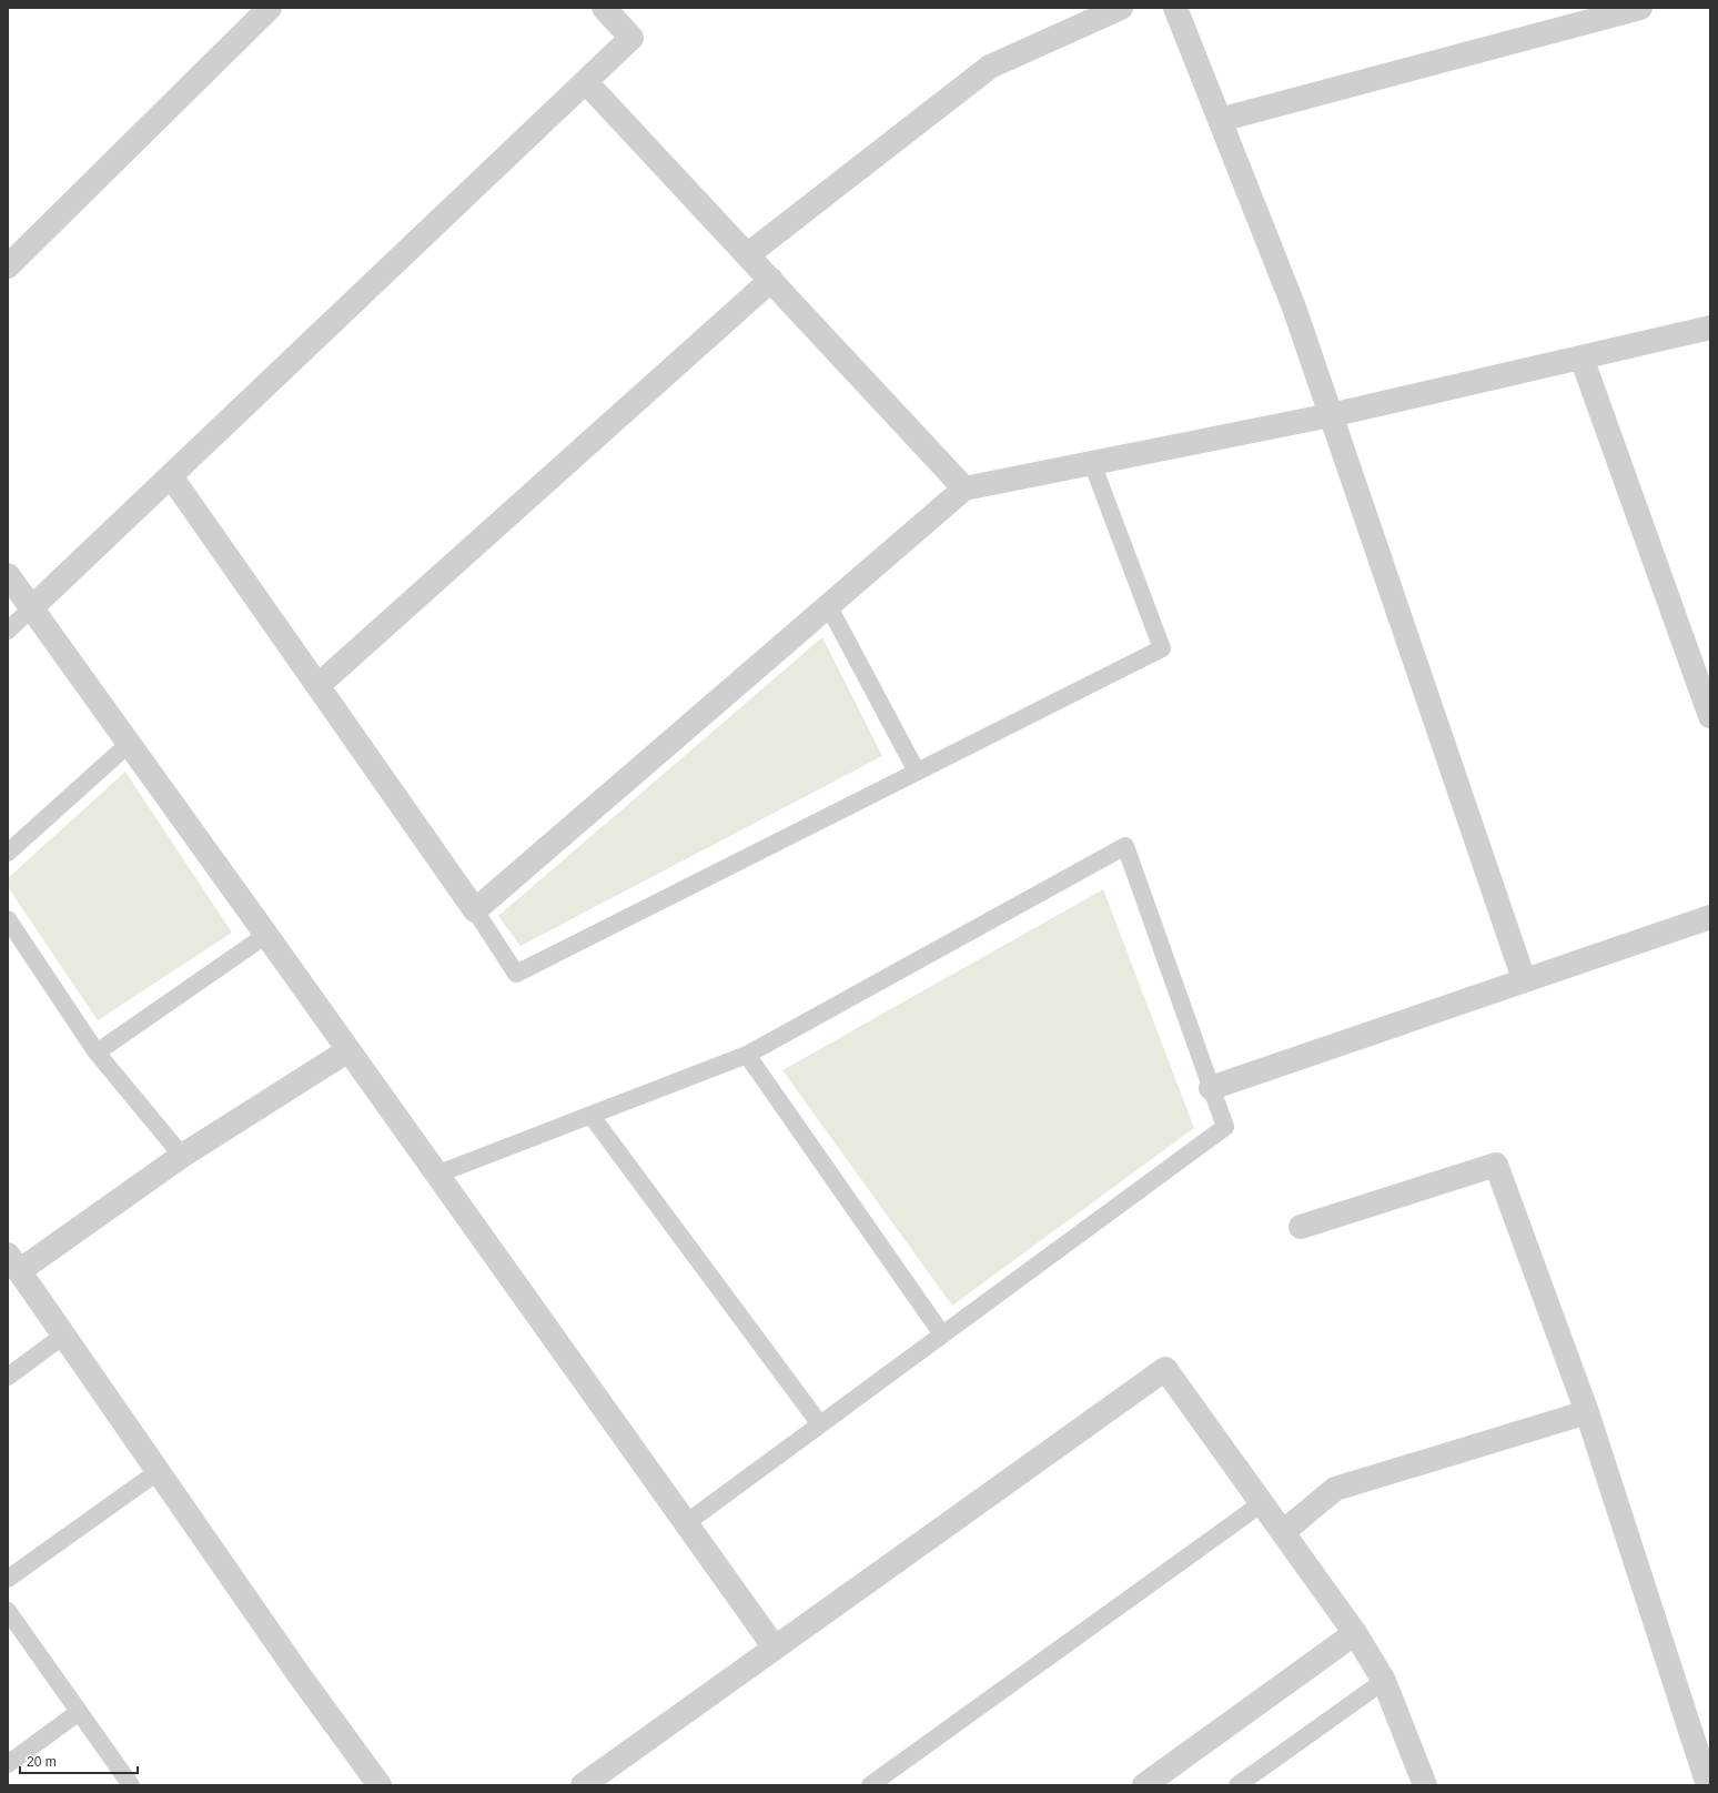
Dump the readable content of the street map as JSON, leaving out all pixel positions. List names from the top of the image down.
{
  "scale_bar": "20 m"
}
